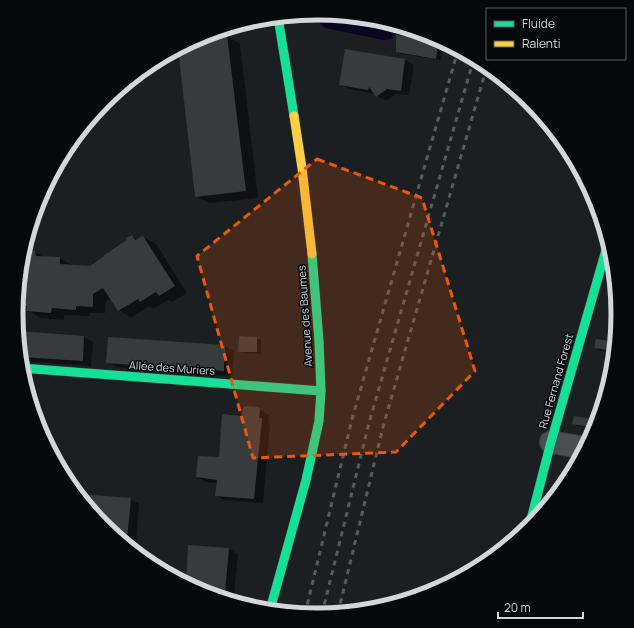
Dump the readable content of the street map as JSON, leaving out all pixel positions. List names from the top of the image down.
{
  "streets": {
    "street": ["Avenue des Baumes", "Allée des Muriers", "Rue Fernand Forest"]
  },
  "crossings": [
    ["Avenue des Baumes", "Allée des Muriers"]
  ],
  "legend": ["Fluide", "Ralenti"],
  "scale_bar": "20 m"
}
